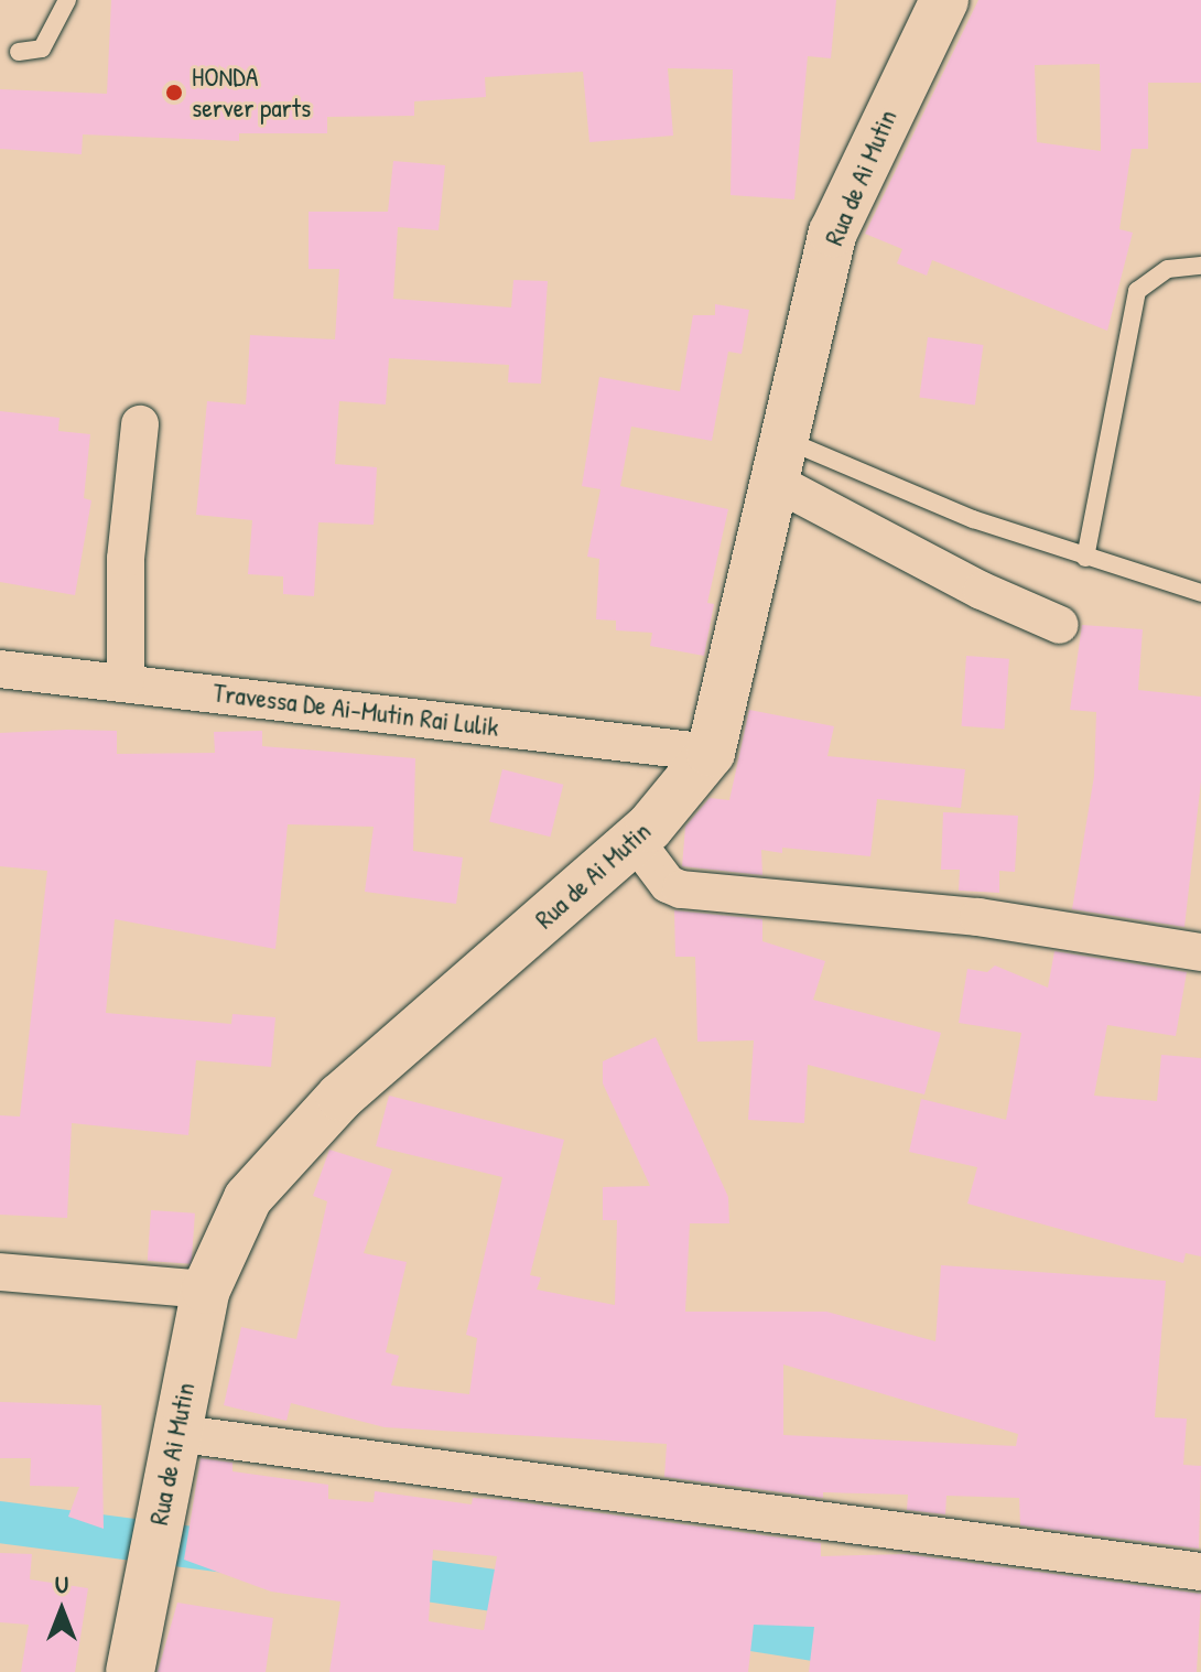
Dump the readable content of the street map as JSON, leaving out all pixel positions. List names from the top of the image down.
{
  "streets": {
    "street": ["Rua de Ai Mutin", "Travessa De Ai-Mutin Rai Lulik"]
  },
  "crossings": [
    ["Rua de Ai Mutin", "Travessa De Ai-Mutin Rai Lulik"]
  ],
  "places": ["HONDA server parts"],
  "north": "top"
}
